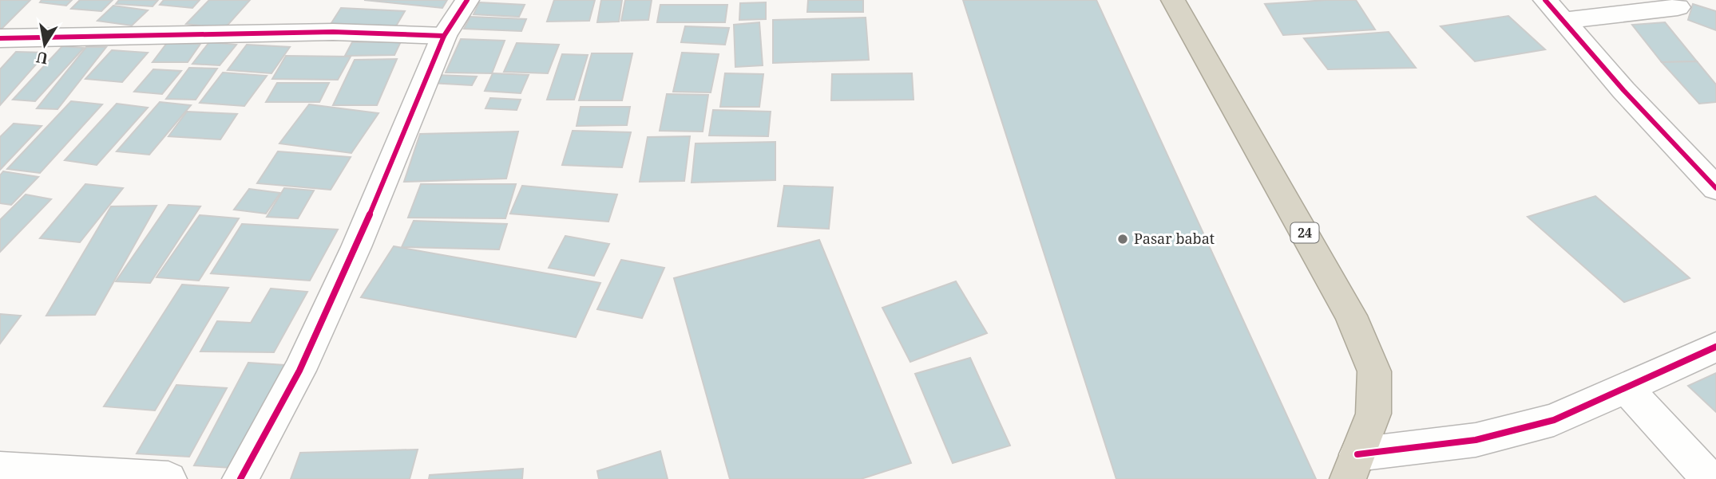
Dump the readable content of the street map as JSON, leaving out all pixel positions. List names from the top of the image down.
{
  "streets": {
    "highway": ["24"]
  },
  "places": ["Pasar babat"],
  "north": "bottom"
}
